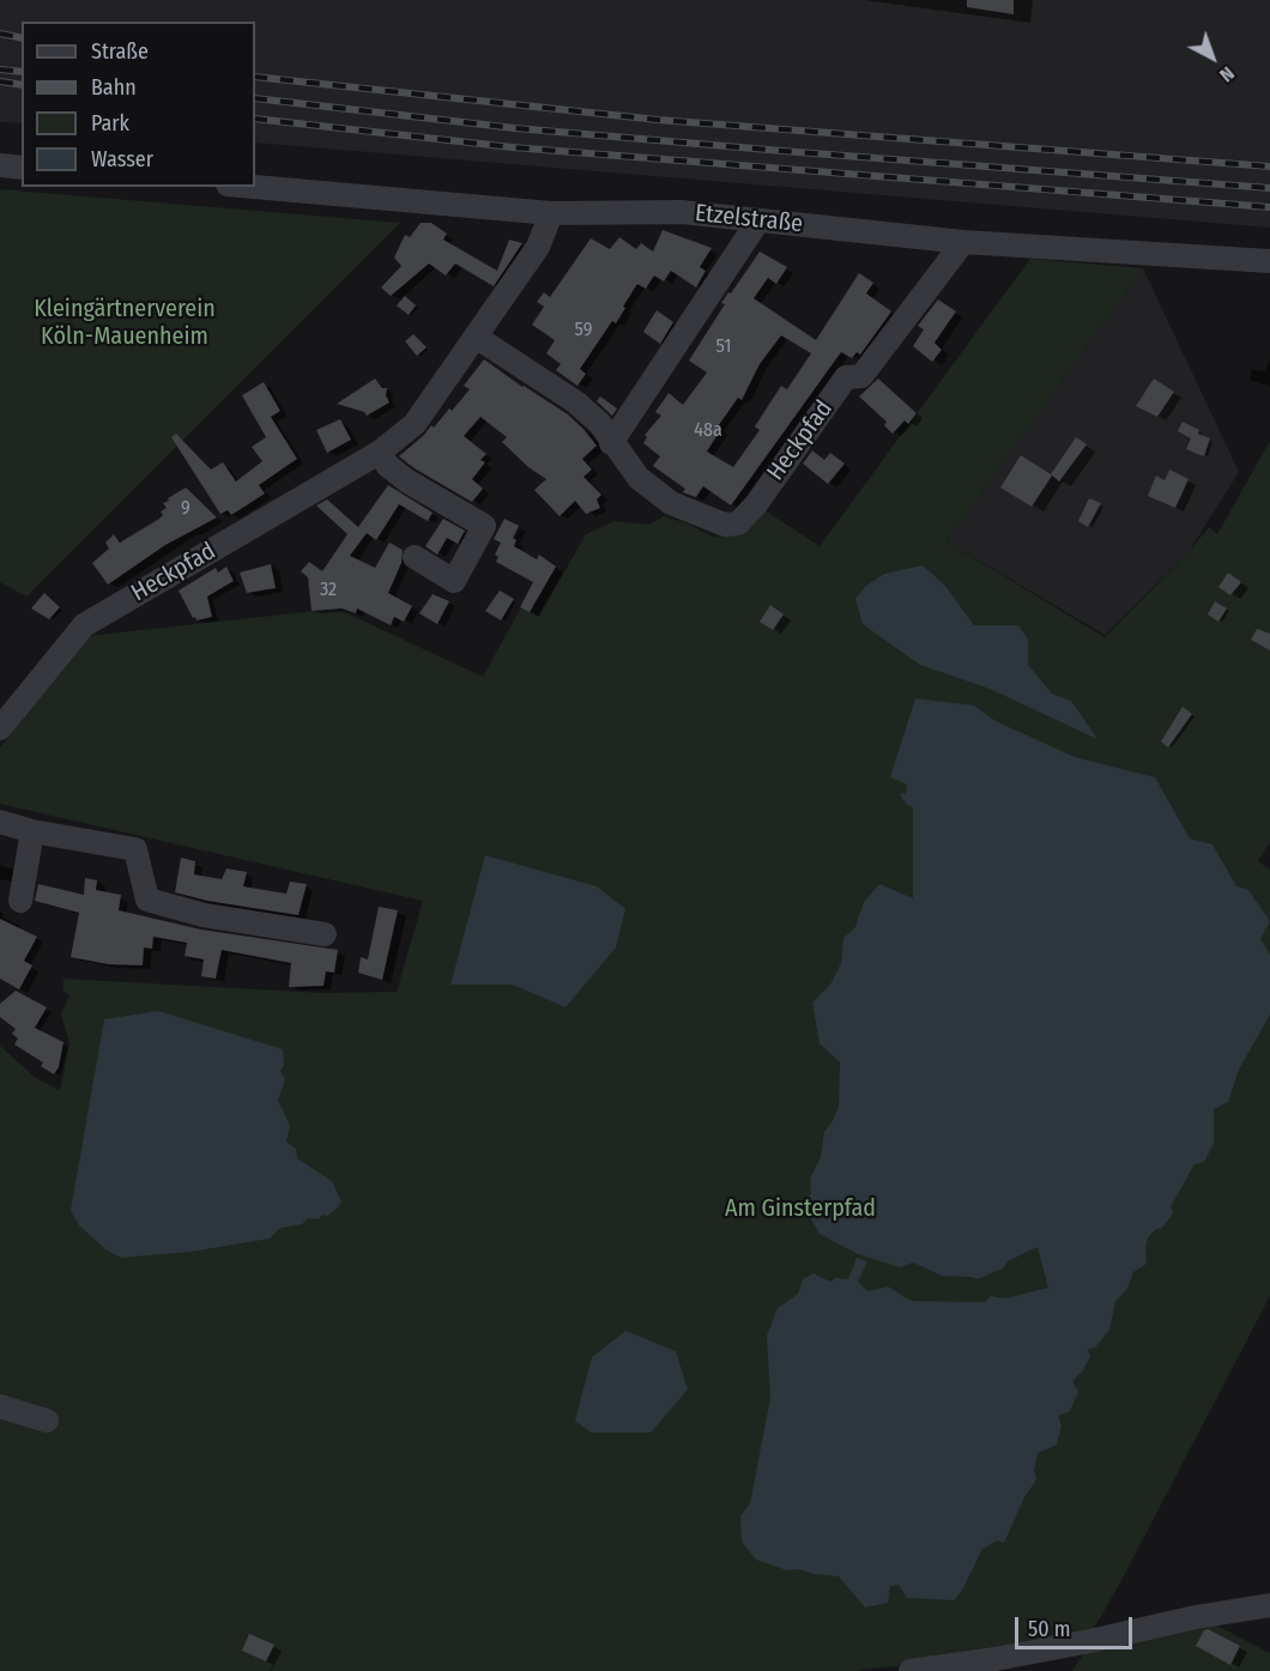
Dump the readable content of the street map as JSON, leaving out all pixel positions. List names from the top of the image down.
{
  "streets": {
    "street": ["Etzelstraße", "Heckpfad"]
  },
  "crossings": [
    ["Etzelstraße", "Heckpfad"]
  ],
  "parks": ["Kleingärtnerverein Köln-Mauenheim", "Am Ginsterpfad"],
  "house_numbers": [
    "59",
    "51",
    "48a",
    "9",
    "32"
  ],
  "legend": [
    "Straße",
    "Bahn",
    "Park",
    "Wasser"
  ],
  "scale_bar": "50 m",
  "north": "bottom right"
}
